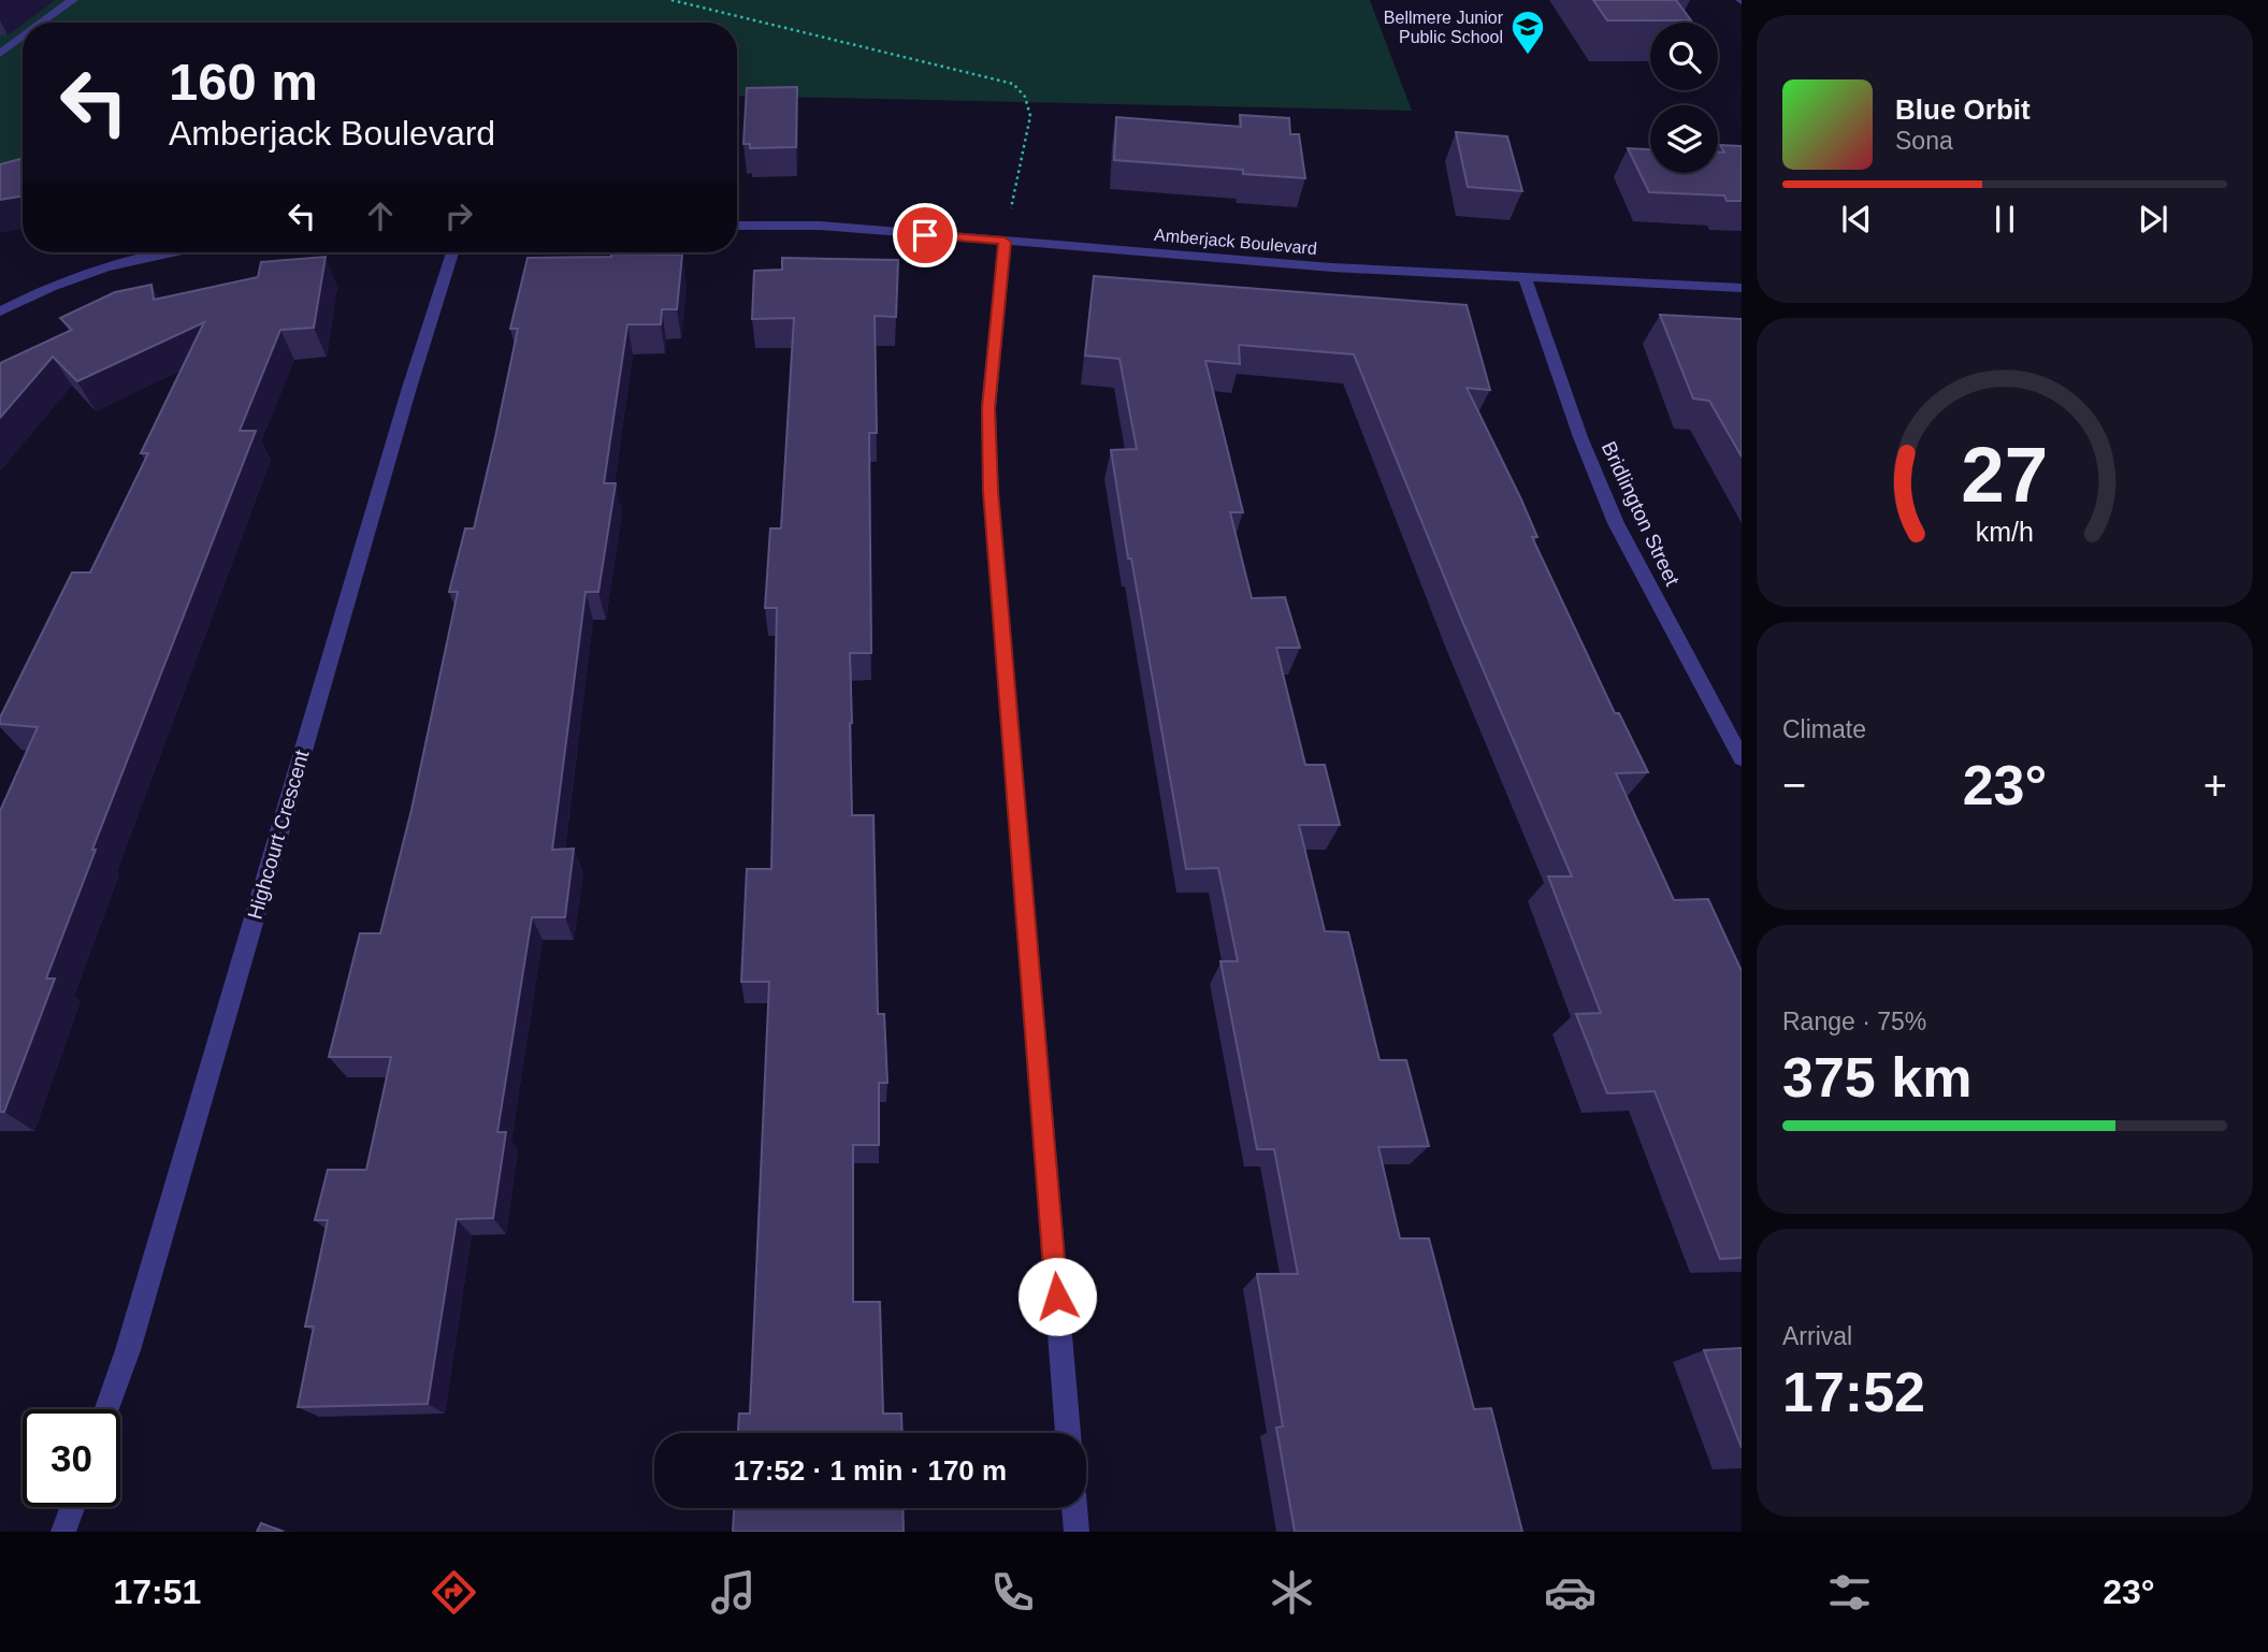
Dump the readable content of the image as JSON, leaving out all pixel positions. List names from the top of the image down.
{
  "streets": {
    "street": ["Amberjack Boulevard", "Bridlington Street", "Highcourt Crescent"]
  },
  "crossings": [
    ["Amberjack Boulevard", "Bridlington Street"]
  ],
  "places": {
    "school or university": ["Bellmere Junior Public School"]
  },
  "page": {
    "turn": ["160 m", "Amberjack Boulevard"],
    "song": ["Blue Orbit", "Sona"],
    "tile": [
      "Climate",
      ["Range · 75%", "375 km"],
      ["Arrival", "17:52"]
    ],
    "heat": ["−", "23°", "+"],
    "limit": "30",
    "trip": "17:52 · 1 min · 170 m",
    "tabs": ["17:51", "23°"],
    "gauge": ["27", "km/h"]
  }
}
